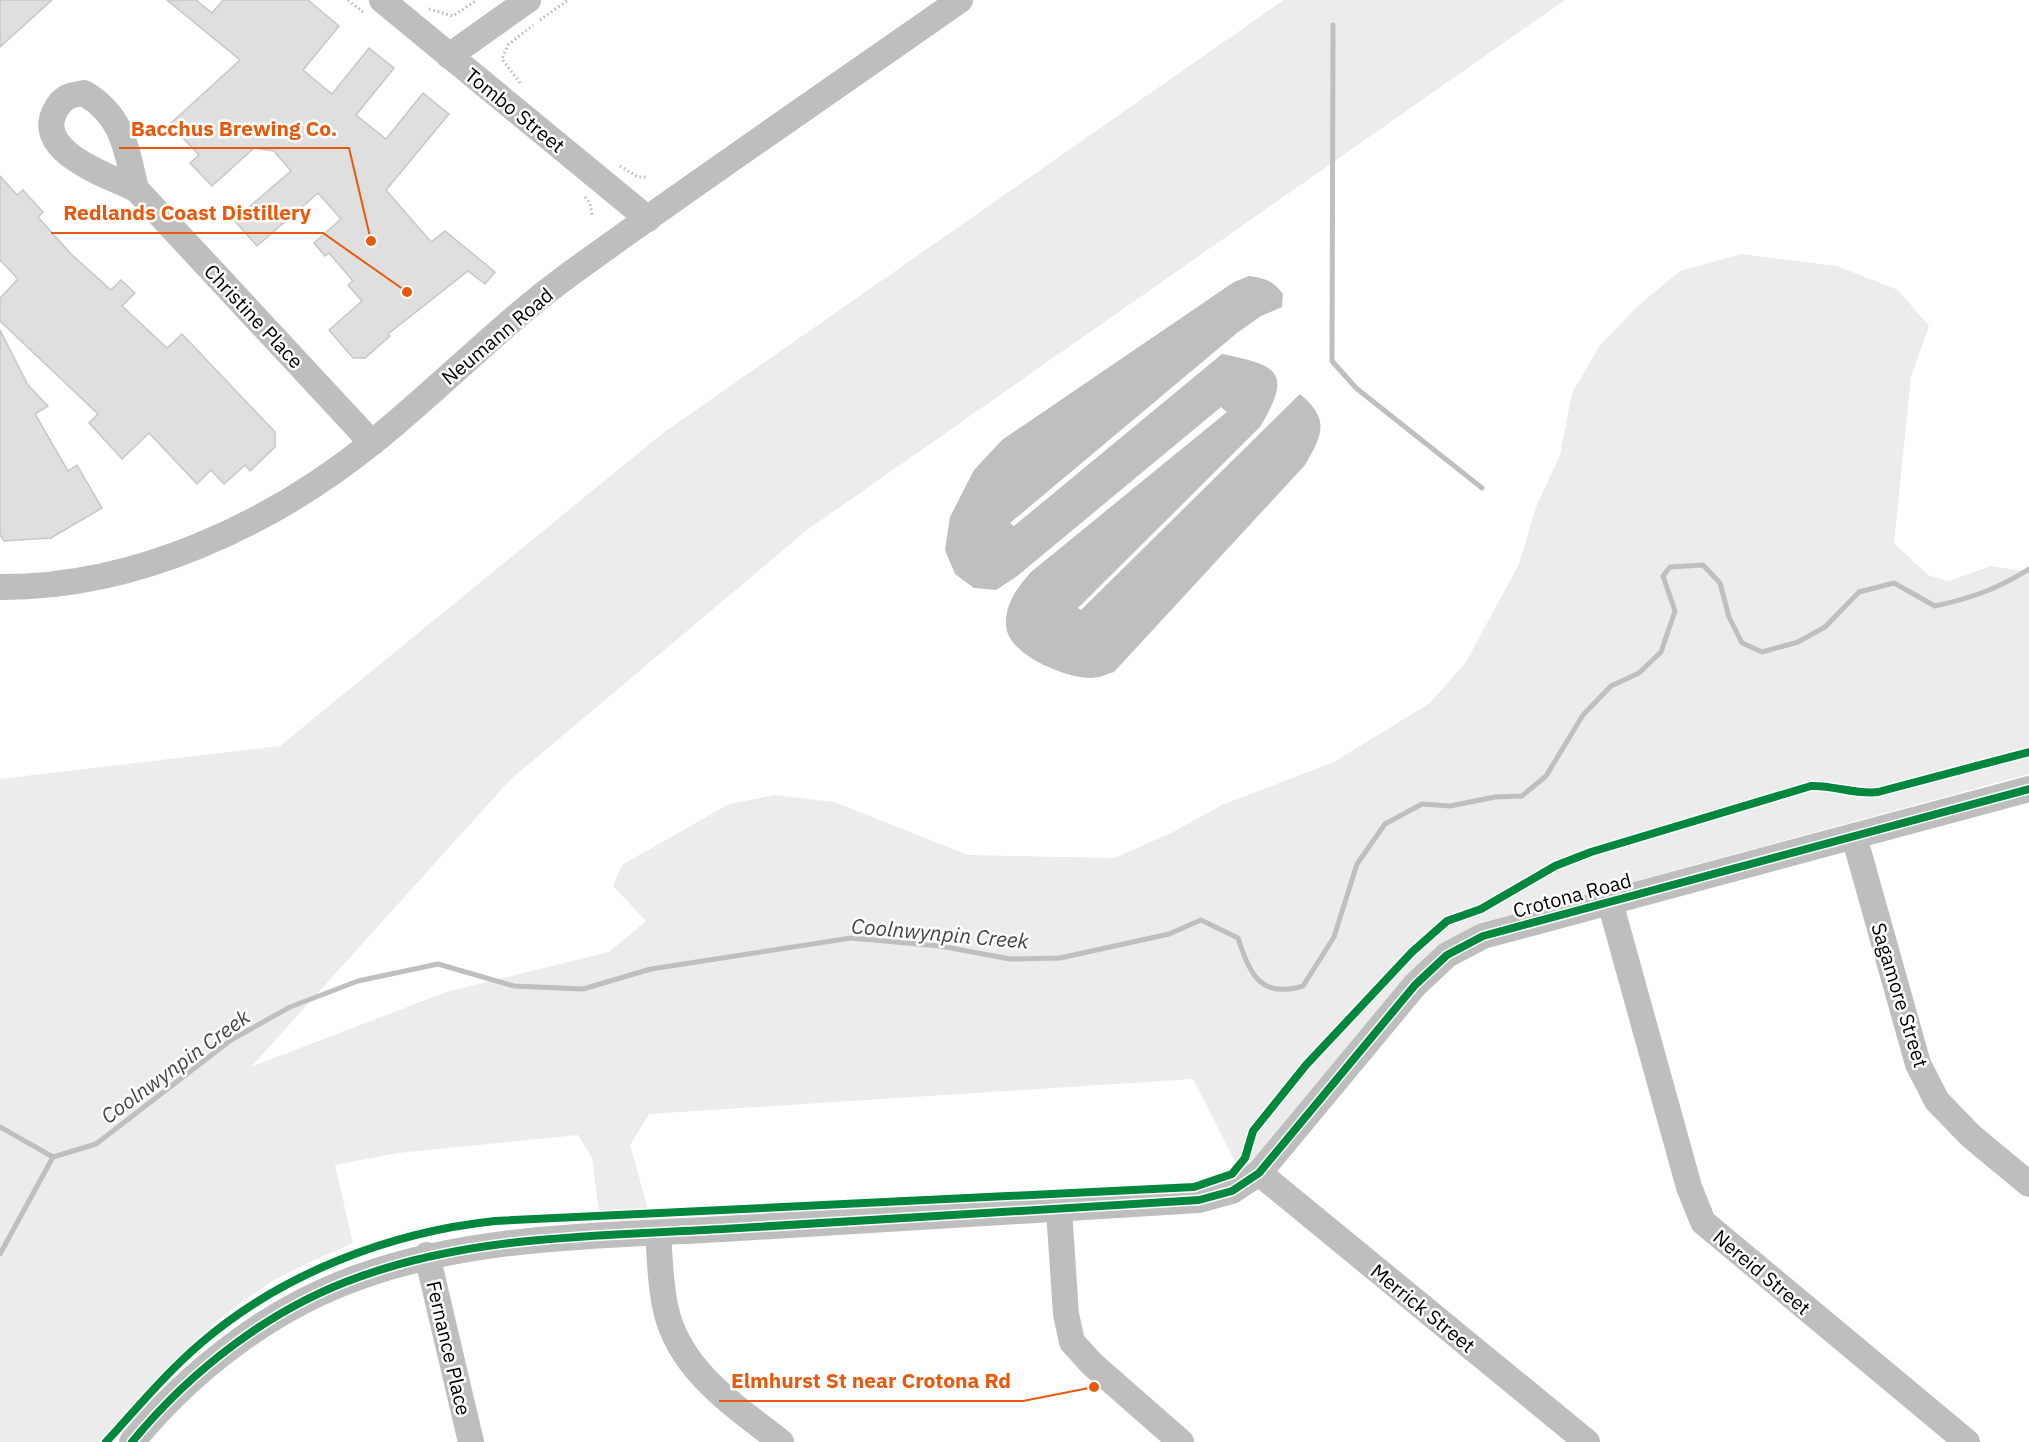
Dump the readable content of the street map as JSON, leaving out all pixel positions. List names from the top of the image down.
{
  "streets": {
    "street": [
      "Tombo Street",
      "Christine Place",
      "Neumann Road",
      "Crotona Road",
      "Sagamore Street",
      "Nereid Street",
      "Merrick Street",
      "Fernance Place"
    ]
  },
  "crossings": [
    ["Tombo Street", "Neumann Road"],
    ["Christine Place", "Neumann Road"],
    ["Crotona Road", "Sagamore Street"],
    ["Crotona Road", "Nereid Street"],
    ["Crotona Road", "Merrick Street"],
    ["Crotona Road", "Fernance Place"]
  ],
  "water": ["Coolnwynpin Creek"],
  "places": ["Bacchus Brewing Co.", "Redlands Coast Distillery", "Elmhurst St near Crotona Rd"]
}
